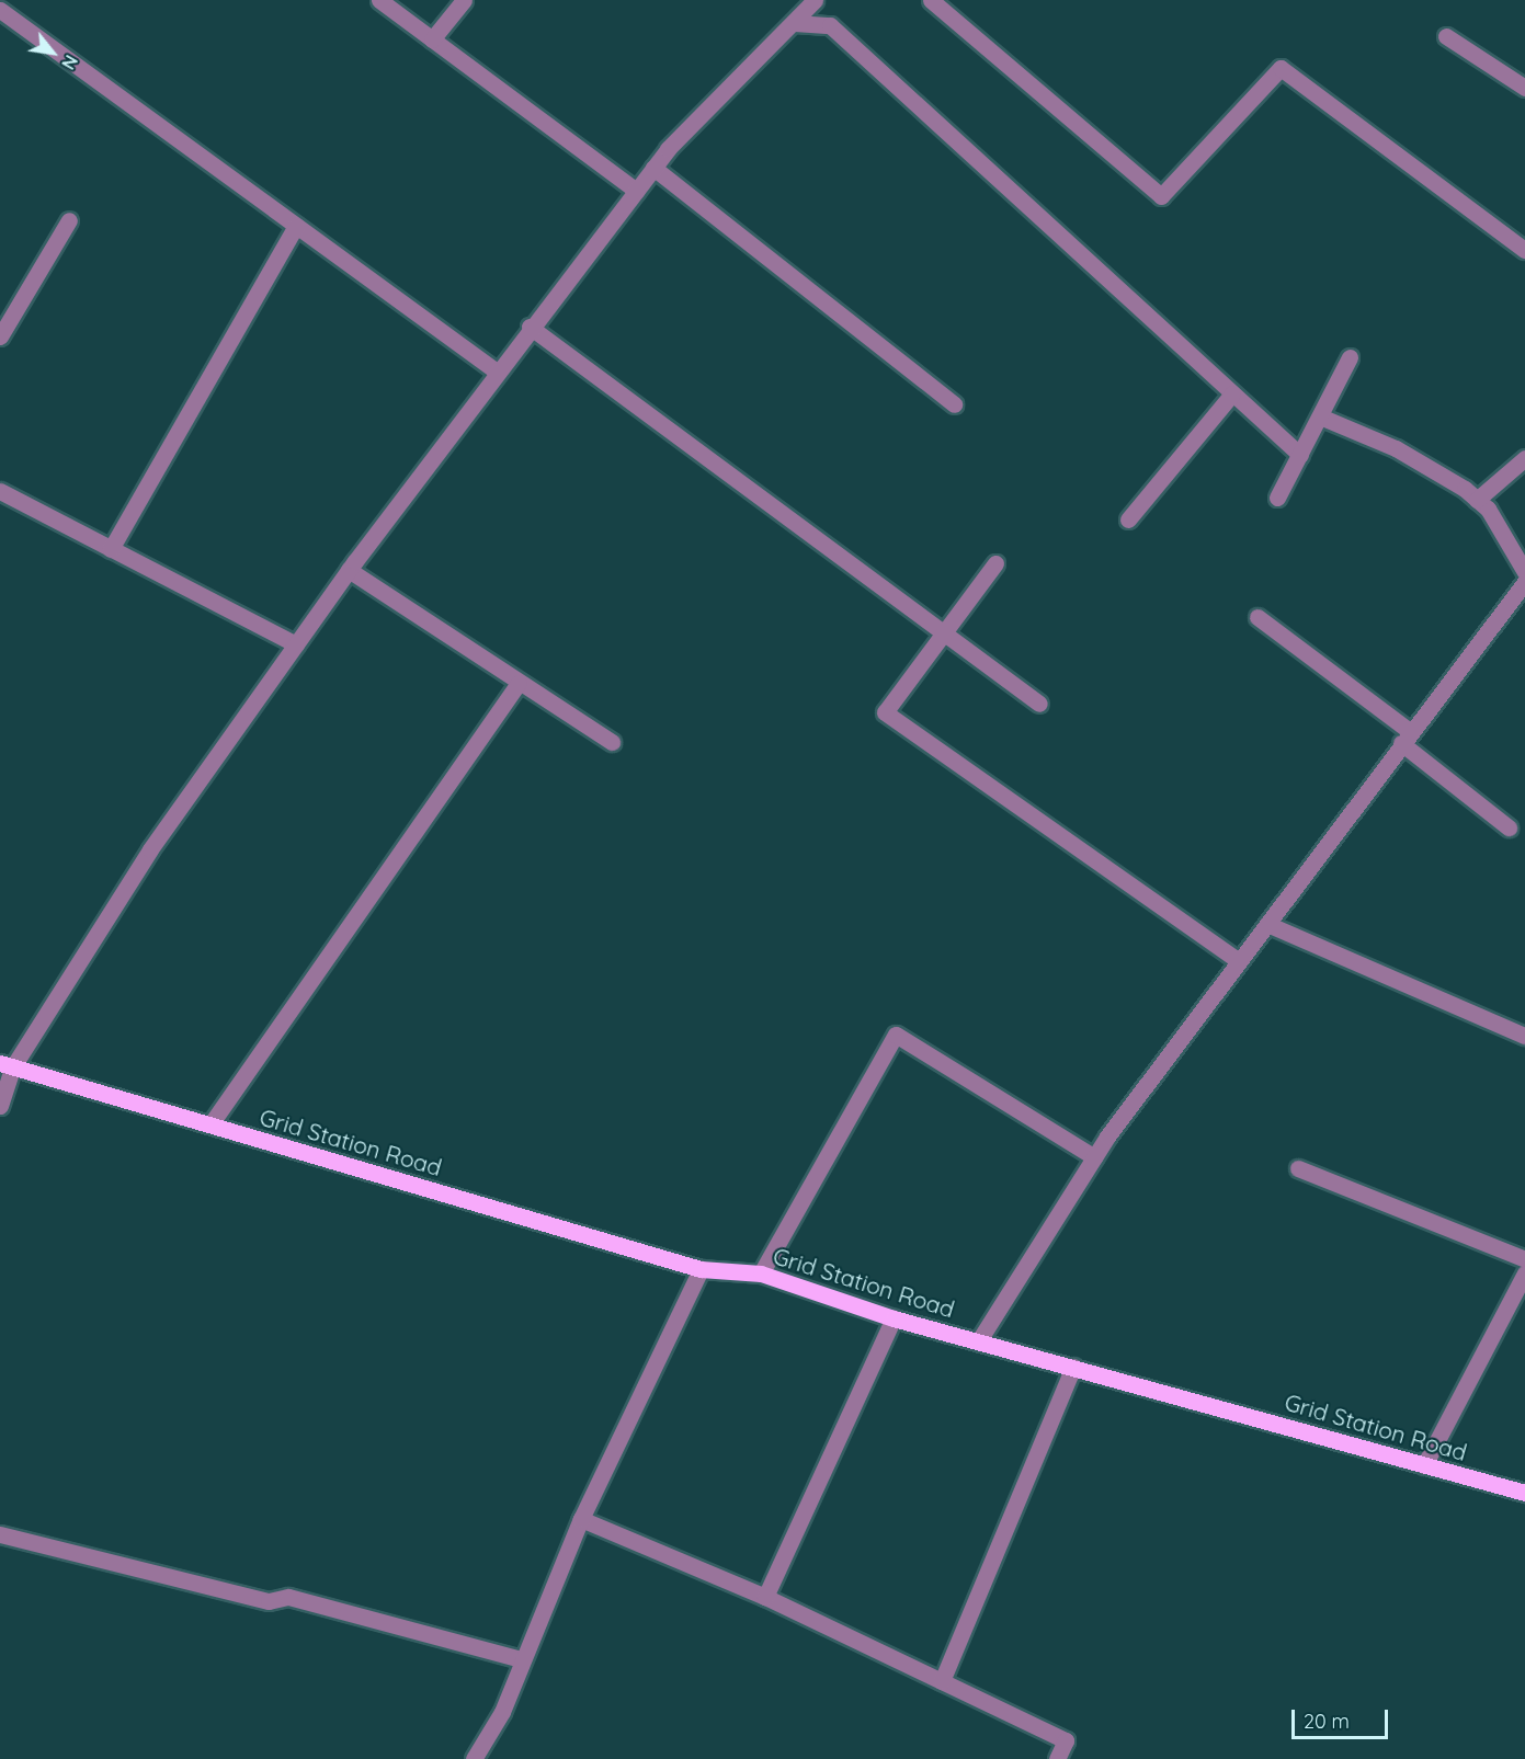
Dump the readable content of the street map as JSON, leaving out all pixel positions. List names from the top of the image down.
{
  "streets": {
    "main road": ["Grid Station Road"]
  },
  "scale_bar": "20 m",
  "north": "bottom right"
}
